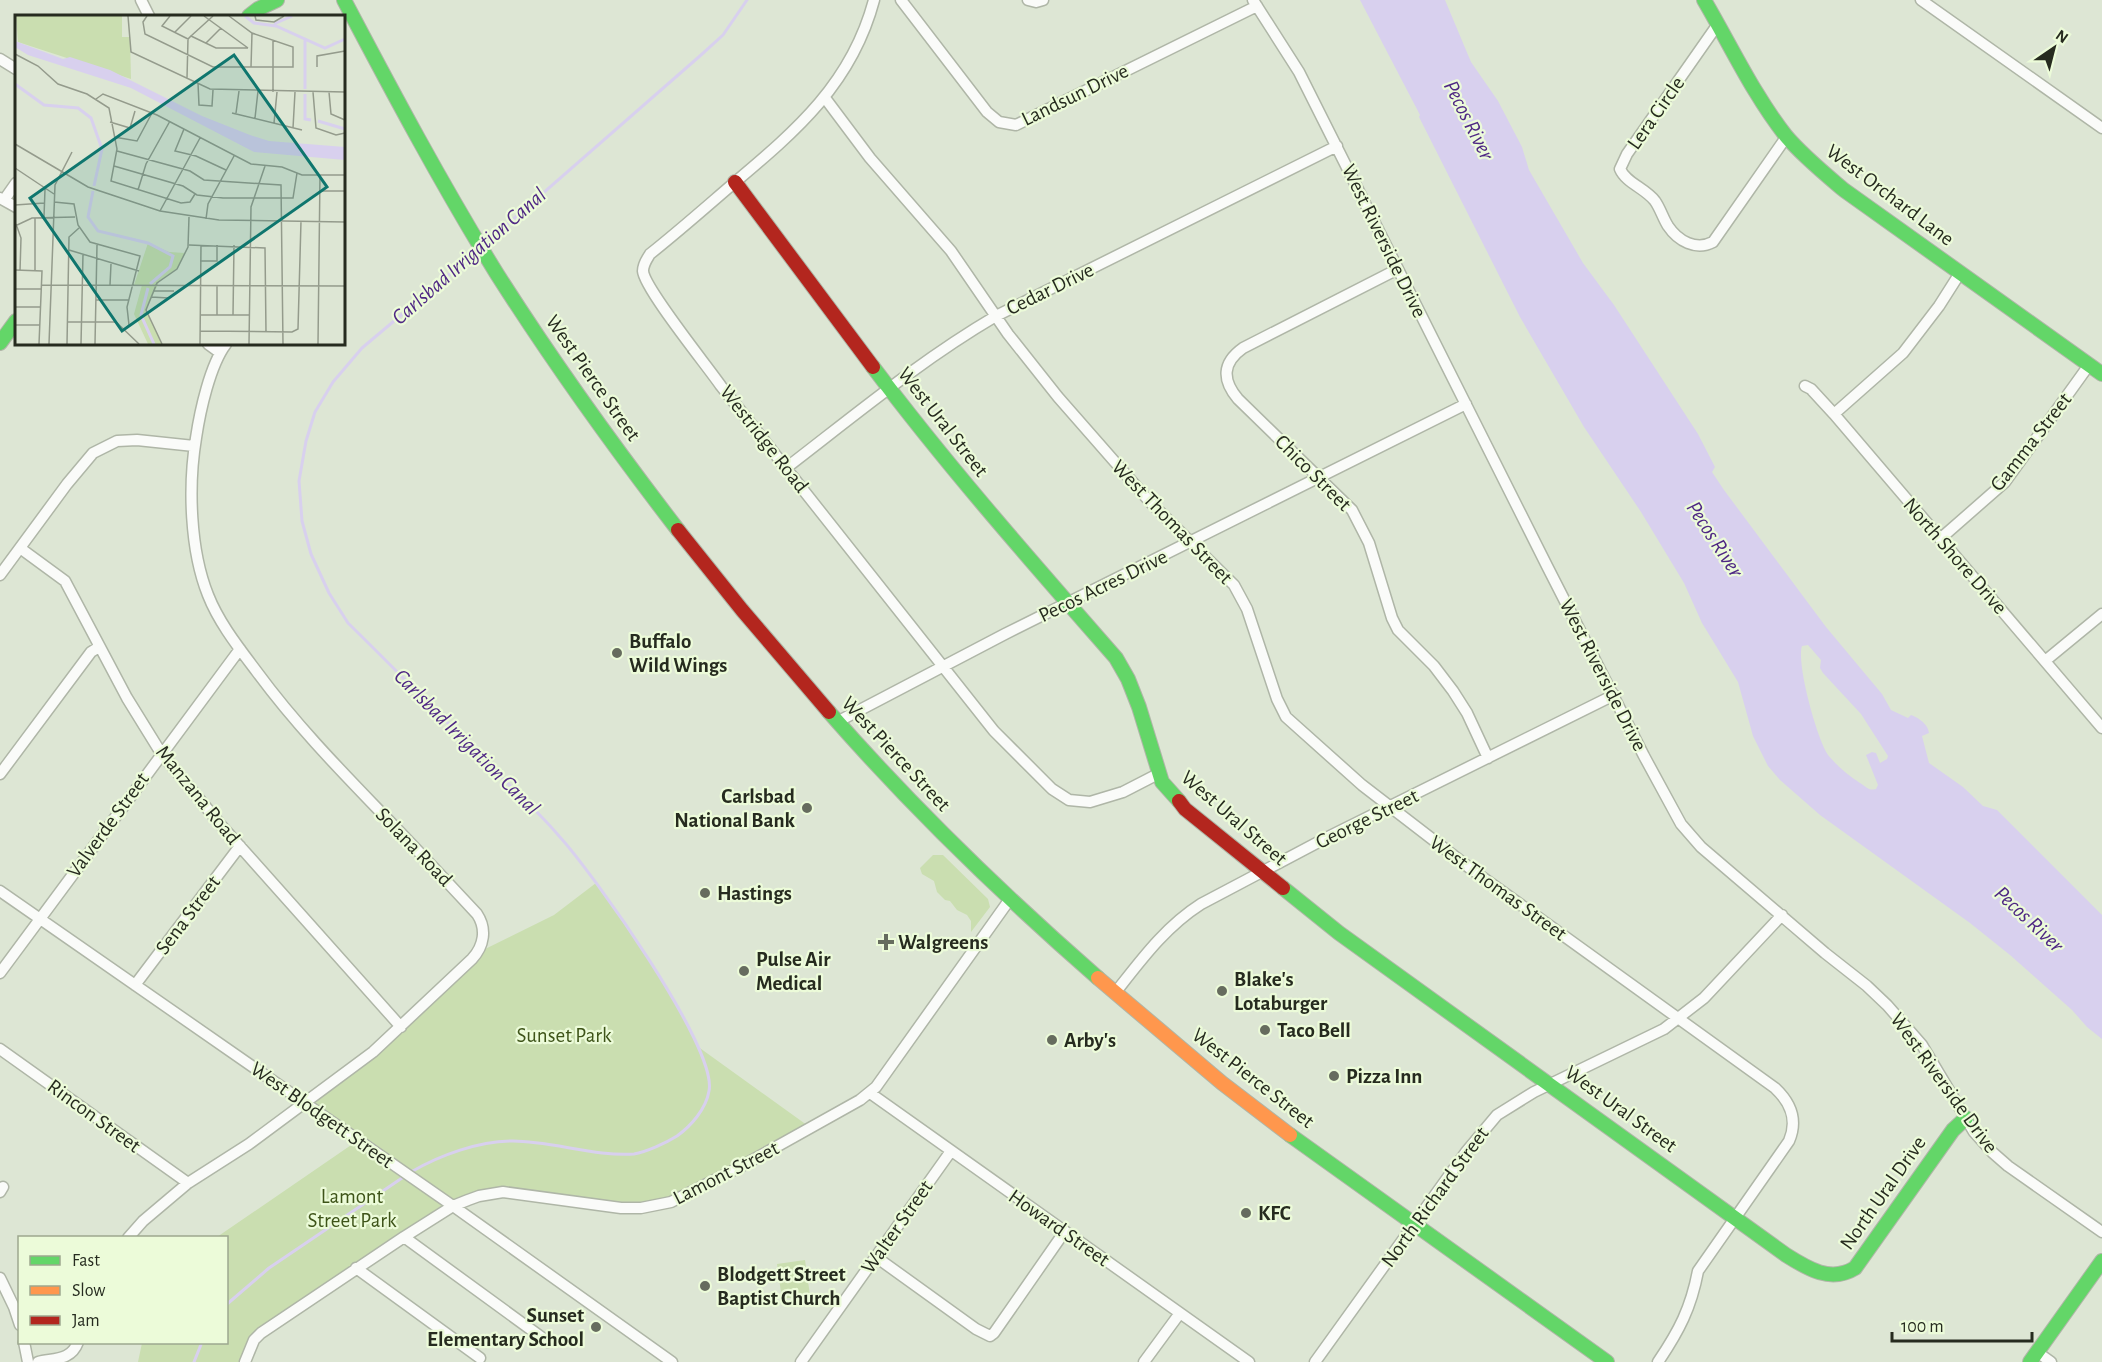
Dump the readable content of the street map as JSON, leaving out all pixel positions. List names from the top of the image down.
{
  "streets": {
    "main road": [
      "West Orchard Lane",
      "West Pierce Street",
      "West Ural Street",
      "North Ural Drive"
    ],
    "street": [
      "Landsun Drive",
      "Lera Circle",
      "West Riverside Drive",
      "Cedar Drive",
      "Westridge Road",
      "Gamma Street",
      "Chico Street",
      "West Thomas Street",
      "North Shore Drive",
      "Pecos Acres Drive",
      "Manzana Road",
      "George Street",
      "Valverde Street",
      "Solana Road",
      "Sena Street",
      "West Blodgett Street",
      "Rincon Street",
      "Lamont Street",
      "North Richard Street",
      "Walter Street",
      "Howard Street"
    ]
  },
  "crossings": [
    ["Landsun Drive", "West Riverside Drive"],
    ["Lera Circle", "West Orchard Lane"],
    ["West Orchard Lane", "Gamma Street"],
    ["West Riverside Drive", "Cedar Drive"],
    ["West Riverside Drive", "Chico Street"],
    ["West Riverside Drive", "Pecos Acres Drive"],
    ["West Riverside Drive", "George Street"],
    ["West Riverside Drive", "North Ural Drive"],
    ["West Riverside Drive", "North Richard Street"],
    ["Cedar Drive", "West Ural Street"],
    ["Cedar Drive", "Westridge Road"],
    ["Cedar Drive", "West Thomas Street"],
    ["West Pierce Street", "Pecos Acres Drive"],
    ["West Pierce Street", "George Street"],
    ["West Pierce Street", "Lamont Street"],
    ["West Pierce Street", "North Richard Street"],
    ["West Ural Street", "Westridge Road"],
    ["West Ural Street", "West Thomas Street"],
    ["West Ural Street", "Pecos Acres Drive"],
    ["West Ural Street", "George Street"],
    ["West Ural Street", "North Ural Drive"],
    ["West Ural Street", "North Richard Street"],
    ["Westridge Road", "West Thomas Street"],
    ["Westridge Road", "Pecos Acres Drive"],
    ["Gamma Street", "North Shore Drive"],
    ["Chico Street", "Pecos Acres Drive"],
    ["Chico Street", "George Street"],
    ["West Thomas Street", "Pecos Acres Drive"],
    ["West Thomas Street", "George Street"],
    ["West Thomas Street", "North Ural Drive"],
    ["West Thomas Street", "North Richard Street"],
    ["Manzana Road", "Valverde Street"],
    ["Manzana Road", "Solana Road"],
    ["Manzana Road", "Sena Street"],
    ["Valverde Street", "Solana Road"],
    ["Valverde Street", "West Blodgett Street"],
    ["Solana Road", "West Blodgett Street"],
    ["Solana Road", "Rincon Street"],
    ["Sena Street", "West Blodgett Street"],
    ["West Blodgett Street", "Lamont Street"],
    ["Lamont Street", "Howard Street"],
    ["Walter Street", "Howard Street"]
  ],
  "water": ["Pecos River", "Carlsbad Irrigation Canal"],
  "parks": ["Sunset Park", "Lamont Street Park"],
  "places": {
    "other": [
      "Buffalo Wild Wings",
      "Carlsbad National Bank",
      "Hastings",
      "Pulse Air Medical",
      "Blake's Lotaburger",
      "Taco Bell",
      "Arby's",
      "Pizza Inn",
      "KFC",
      "Blodgett Street Baptist Church",
      "Sunset Elementary School"
    ],
    "health": ["Walgreens"]
  },
  "legend": ["Fast", "Slow", "Jam"],
  "scale_bar": "100 m",
  "north": "top right"
}
